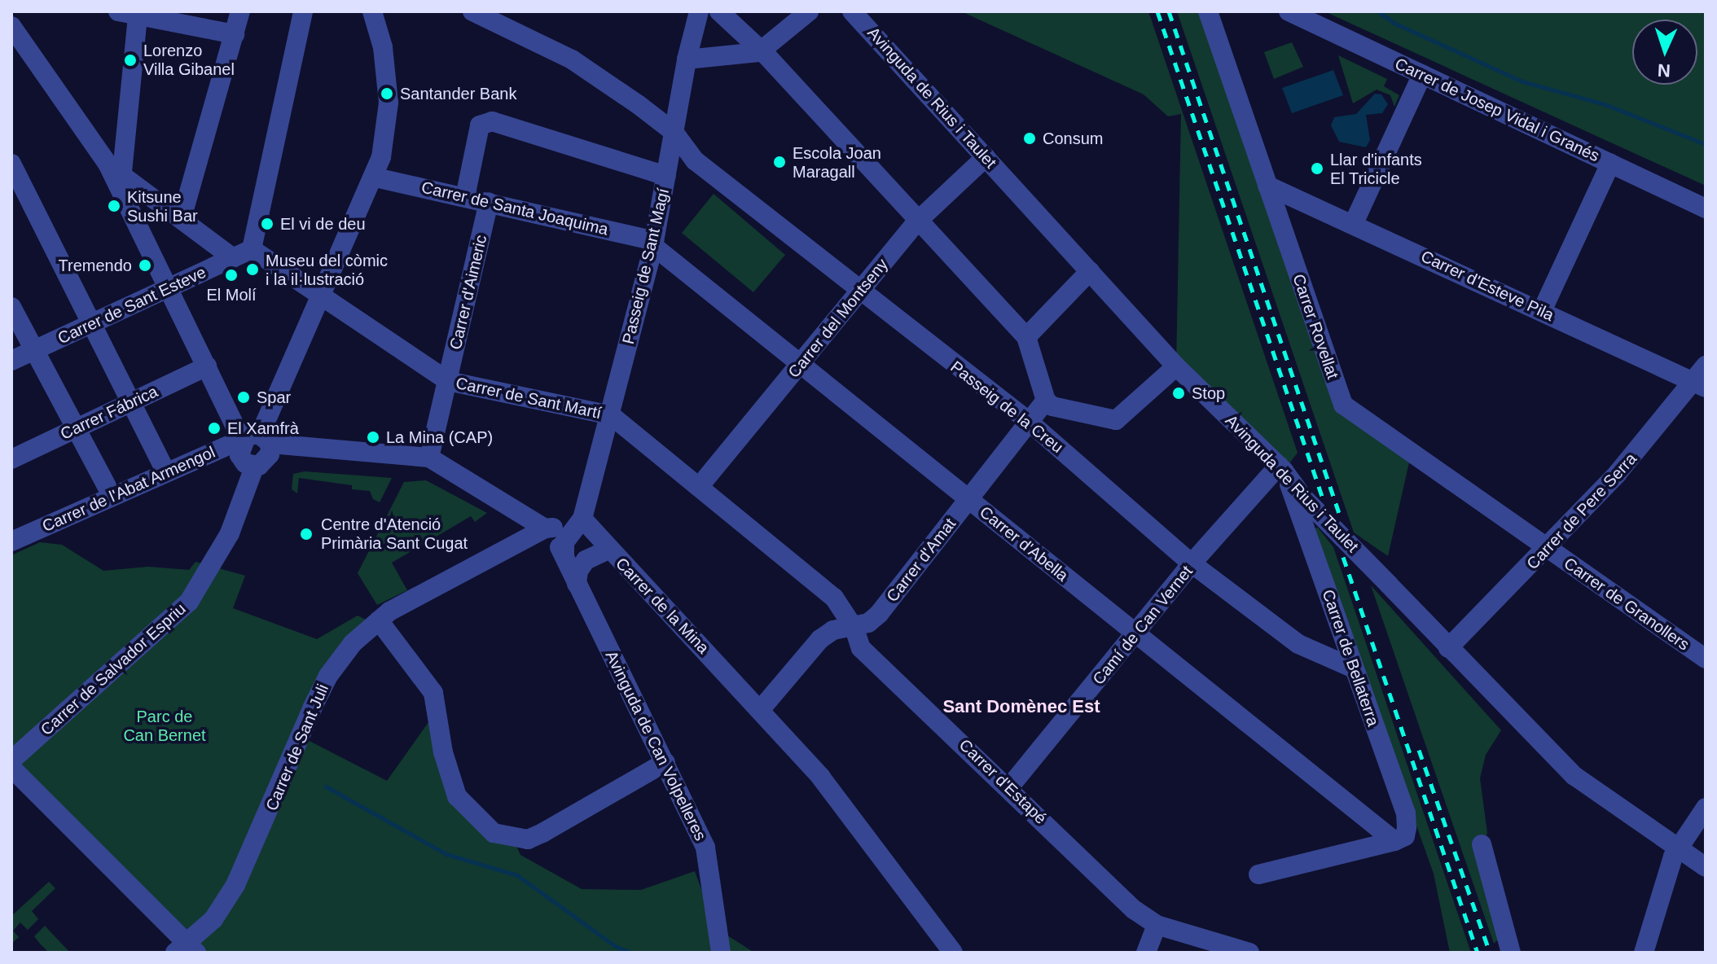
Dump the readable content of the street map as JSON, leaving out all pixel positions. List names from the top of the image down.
{
  "streets": {
    "street": [
      "Avinguda de Rius i Taulet",
      "Carrer de Josep Vidal i Granés",
      "Carrer de Santa Joaquima",
      "Passeig de Sant Magí",
      "Carrer d'Esteve Pila",
      "Carrer d'Aimeric",
      "Carrer de Sant Esteve",
      "Carrer del Montseny",
      "Carrer Rovellat",
      "Carrer de Sant Martí",
      "Passeig de la Creu",
      "Carrer Fábrica",
      "Carrer de l'Abat Armengol",
      "Carrer de Pere Serra",
      "Carrer d'Abella",
      "Carrer d'Amat",
      "Carrer de Granollers",
      "Carrer de la Mina",
      "Camí de Can Vernet",
      "Carrer de Bellaterra",
      "Carrer de Salvador Espriu",
      "Avinguda de Can Volpelleres",
      "Carrer de Sant Juli",
      "Carrer d'Estapé"
    ]
  },
  "crossings": [
    ["Avinguda de Rius i Taulet", "Carrer del Montseny"],
    ["Avinguda de Rius i Taulet", "Carrer de Pere Serra"],
    ["Avinguda de Rius i Taulet", "Camí de Can Vernet"],
    ["Avinguda de Rius i Taulet", "Carrer de Bellaterra"],
    ["Carrer de Santa Joaquima", "Passeig de Sant Magí"],
    ["Carrer de Santa Joaquima", "Carrer d'Aimeric"],
    ["Carrer de Santa Joaquima", "Carrer d'Abella"],
    ["Passeig de Sant Magí", "Carrer de Sant Martí"],
    ["Passeig de Sant Magí", "Passeig de la Creu"],
    ["Passeig de Sant Magí", "Carrer d'Abella"],
    ["Passeig de Sant Magí", "Carrer de la Mina"],
    ["Passeig de Sant Magí", "Carrer d'Estapé"],
    ["Carrer d'Esteve Pila", "Carrer Rovellat"],
    ["Carrer d'Esteve Pila", "Carrer de Pere Serra"],
    ["Carrer d'Aimeric", "Carrer de Sant Martí"],
    ["Carrer de Sant Esteve", "Carrer de Sant Martí"],
    ["Carrer del Montseny", "Passeig de la Creu"],
    ["Carrer del Montseny", "Carrer d'Abella"],
    ["Carrer del Montseny", "Carrer d'Estapé"],
    ["Carrer Rovellat", "Carrer de Pere Serra"],
    ["Carrer Rovellat", "Carrer de Granollers"],
    ["Carrer de Sant Martí", "Carrer d'Estapé"],
    ["Passeig de la Creu", "Carrer d'Amat"],
    ["Passeig de la Creu", "Camí de Can Vernet"],
    ["Passeig de la Creu", "Carrer de Bellaterra"],
    ["Carrer de l'Abat Armengol", "Carrer de Salvador Espriu"],
    ["Carrer de Pere Serra", "Carrer de Granollers"],
    ["Carrer d'Abella", "Carrer d'Amat"],
    ["Carrer d'Abella", "Camí de Can Vernet"],
    ["Carrer d'Abella", "Carrer de Bellaterra"],
    ["Carrer d'Amat", "Carrer de la Mina"],
    ["Carrer d'Amat", "Carrer d'Estapé"],
    ["Camí de Can Vernet", "Carrer de Bellaterra"],
    ["Camí de Can Vernet", "Carrer d'Estapé"],
    ["Avinguda de Can Volpelleres", "Carrer de Sant Juli"]
  ],
  "districts": ["Sant Domènec Est"],
  "parks": ["Parc de Can Bernet"],
  "places": [
    "Lorenzo Villa Gibanel",
    "Santander Bank",
    "Consum",
    "Escola Joan Maragall",
    "Llar d'infants El Tricicle",
    "Kitsune Sushi Bar",
    "El vi de deu",
    "Tremendo",
    "Museu del còmic i la il·lustració",
    "El Molí",
    "Stop",
    "Spar",
    "El Xamfrà",
    "La Mina (CAP)",
    "Centre d'Atenció Primària Sant Cugat"
  ],
  "north": "bottom"
}
